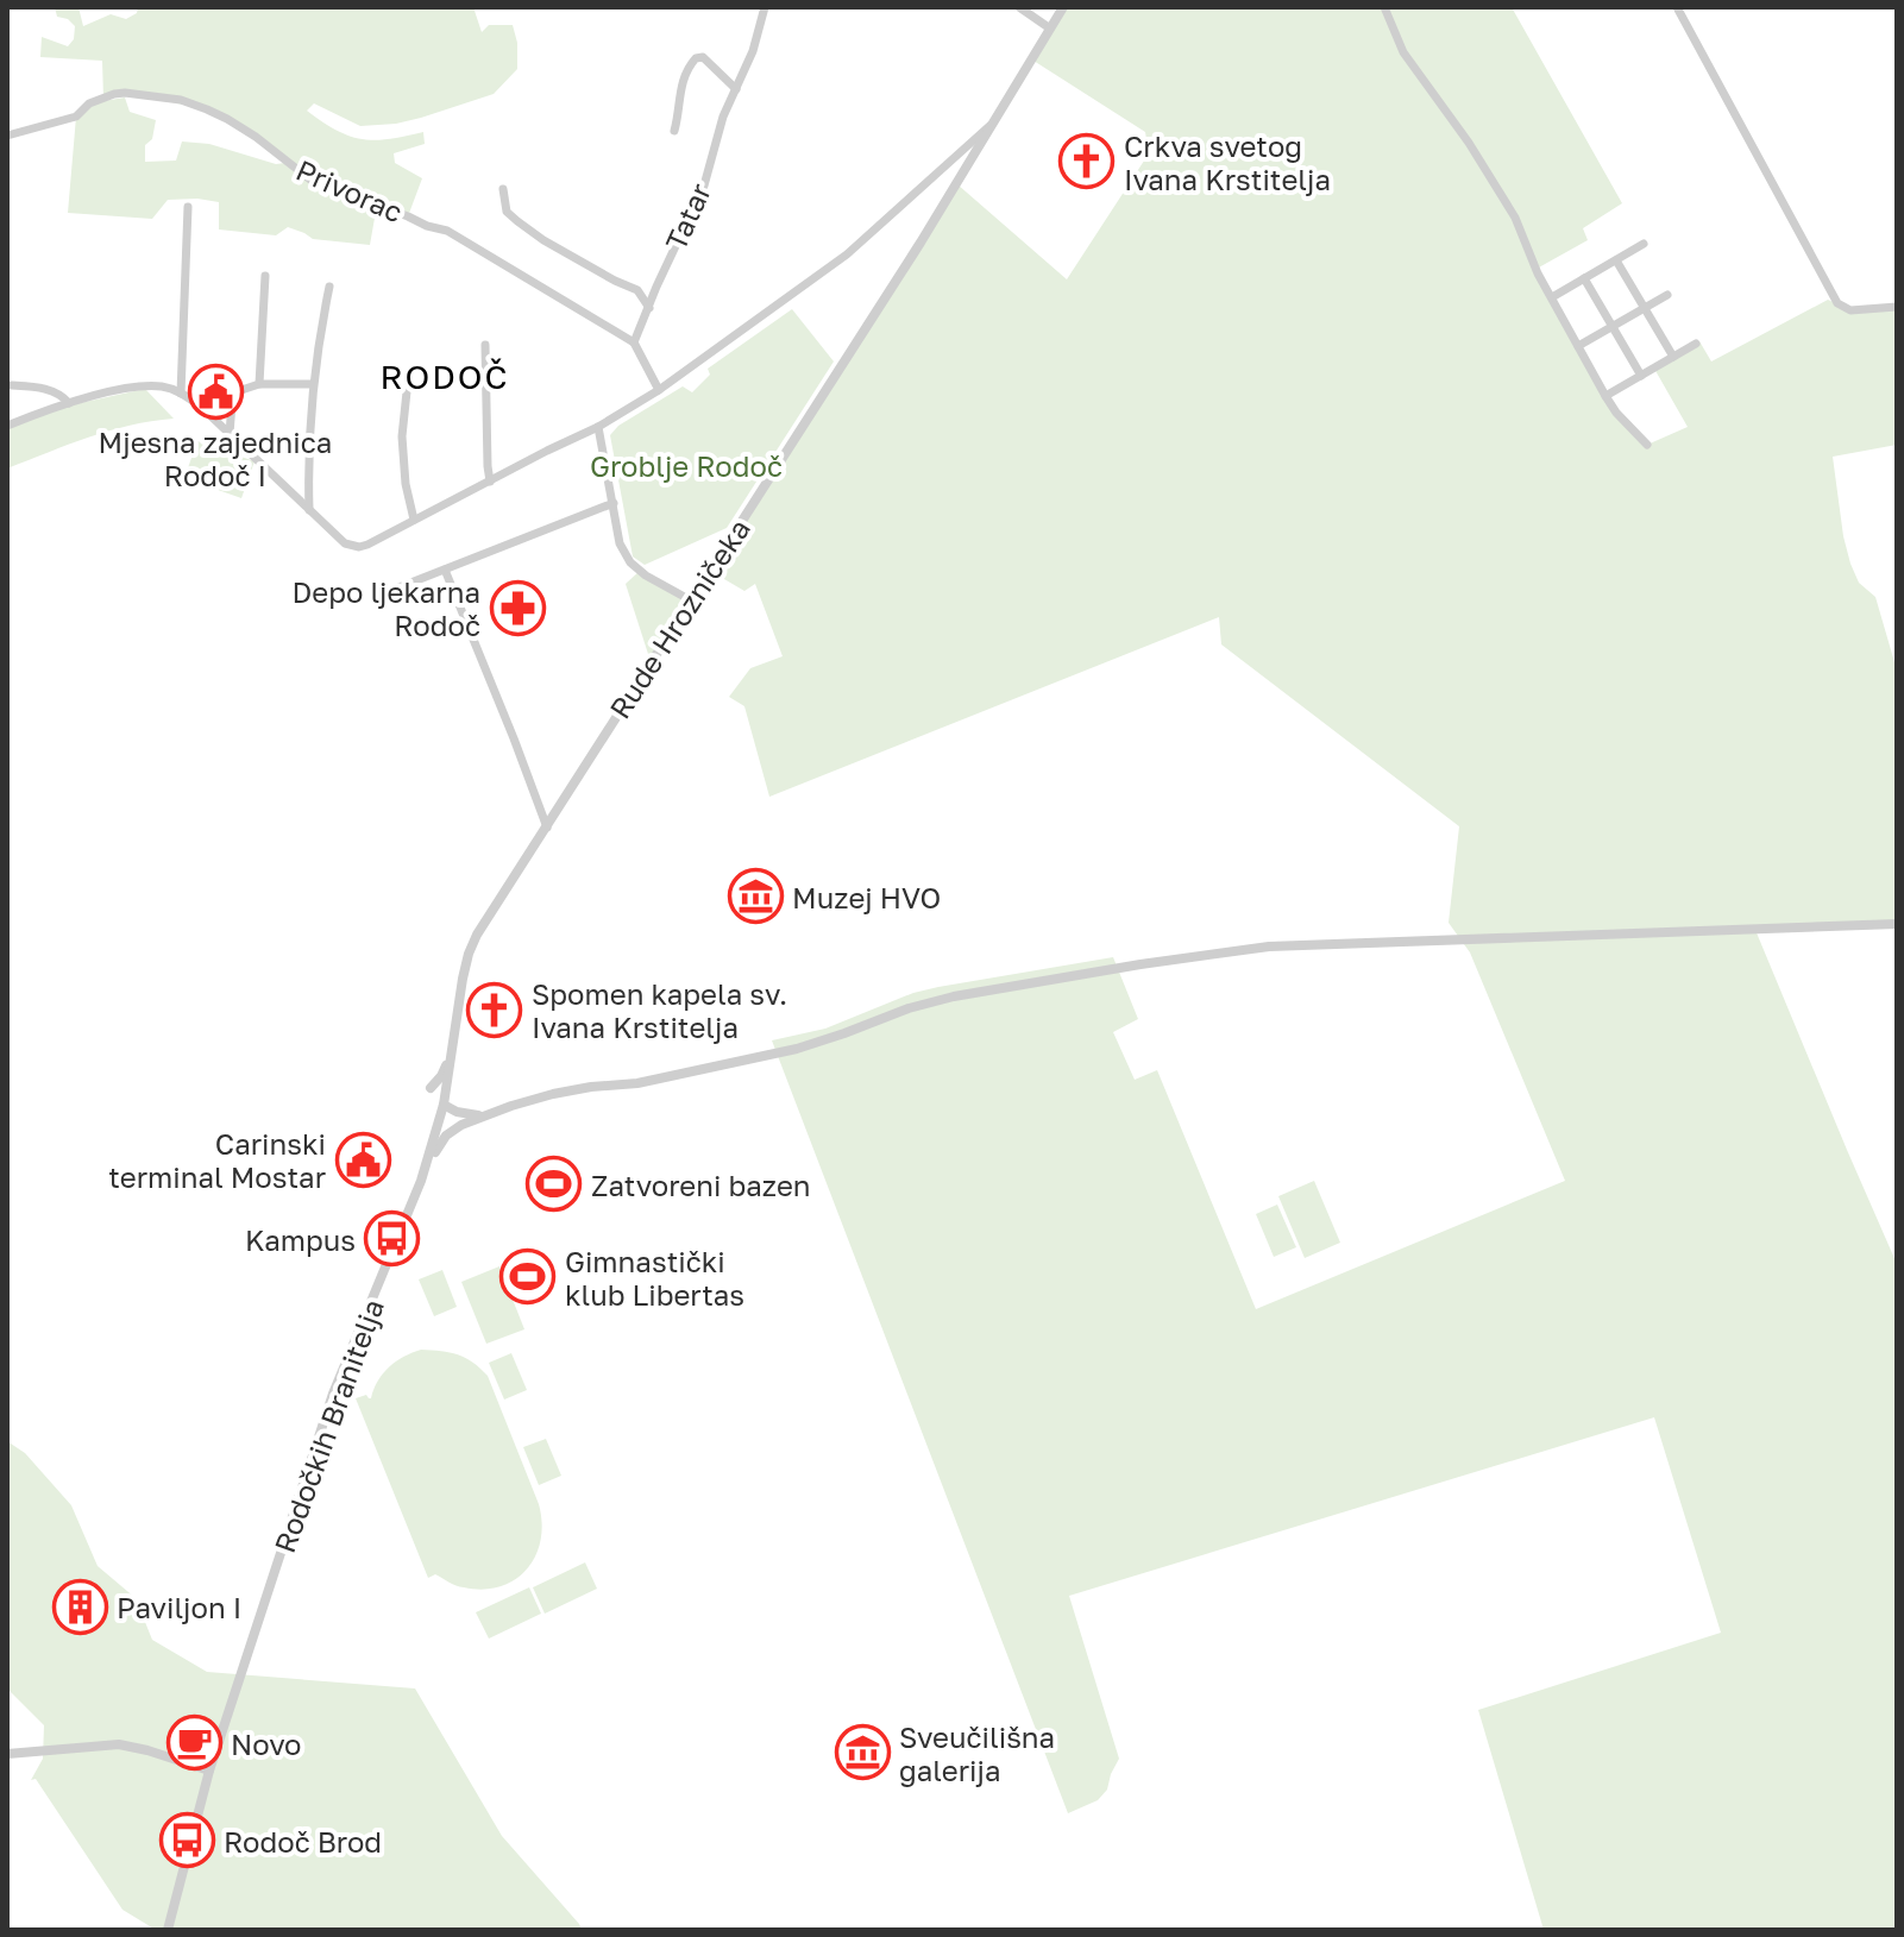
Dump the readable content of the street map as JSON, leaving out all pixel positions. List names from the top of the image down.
{
  "streets": {
    "street": [
      "Privorac",
      "Tatar",
      "Rude Hrozničeka",
      "Rodočkih Branitelja"
    ]
  },
  "crossings": [
    ["Privorac", "Tatar"],
    ["Rude Hrozničeka", "Rodočkih Branitelja"]
  ],
  "districts": ["RODOČ"],
  "parks": ["Groblje Rodoč"],
  "places": {
    "church": ["Crkva svetog Ivana Krstitelja", "Spomen kapela sv. Ivana Krstitelja"],
    "public building": ["Mjesna zajednica Rodoč I", "Carinski terminal Mostar"],
    "pharmacy": ["Depo ljekarna Rodoč"],
    "museum": ["Muzej HVO", "Sveučilišna galerija"],
    "sports": ["Zatvoreni bazen", "Gimnastički klub Libertas"],
    "bus stop": ["Kampus", "Rodoč Brod"],
    "building": ["Paviljon I"],
    "cafe": ["Novo"]
  }
}
